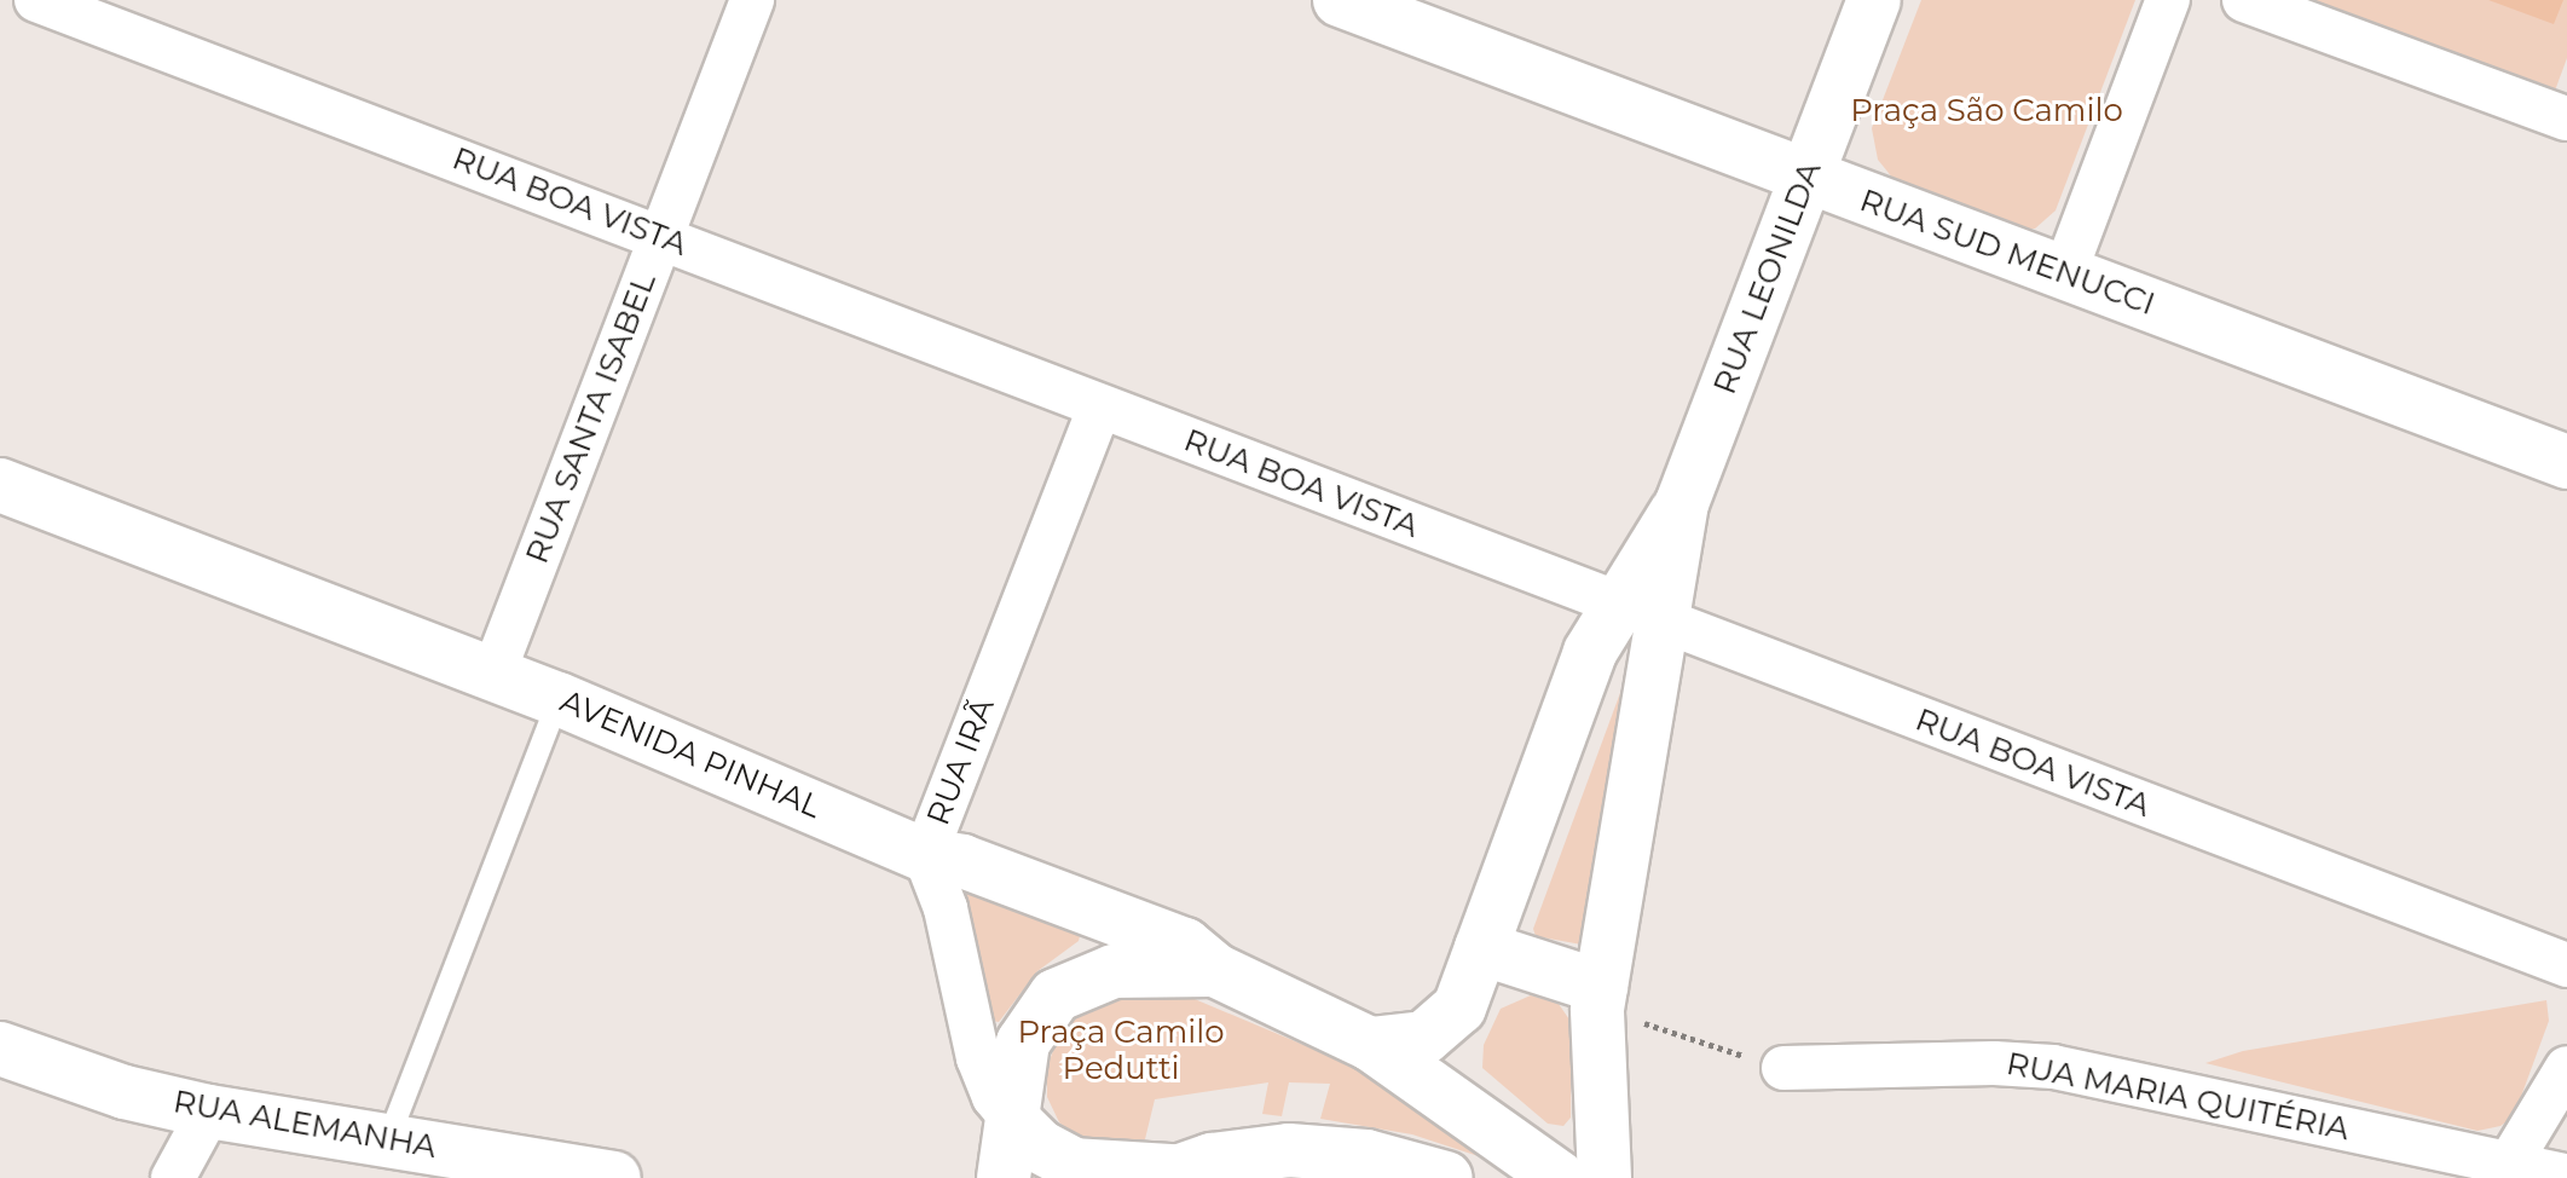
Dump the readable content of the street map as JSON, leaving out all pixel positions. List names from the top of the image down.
{
  "streets": {
    "main road": [
      "RUA SUD MENUCCI",
      "RUA LEONILDA",
      "AVENIDA PINHAL",
      "RUA ALEMANHA"
    ],
    "street": [
      "RUA BOA VISTA",
      "RUA SANTA ISABEL",
      "RUA IRÃ",
      "RUA MARIA QUITÉRIA"
    ]
  },
  "crossings": [
    ["RUA BOA VISTA", "RUA LEONILDA"],
    ["RUA BOA VISTA", "RUA SANTA ISABEL"],
    ["RUA BOA VISTA", "RUA IRÃ"],
    ["RUA SUD MENUCCI", "RUA LEONILDA"],
    ["RUA SANTA ISABEL", "AVENIDA PINHAL"],
    ["AVENIDA PINHAL", "RUA IRÃ"]
  ],
  "parks": ["Praça São Camilo", "Praça Camilo Pedutti"]
}
